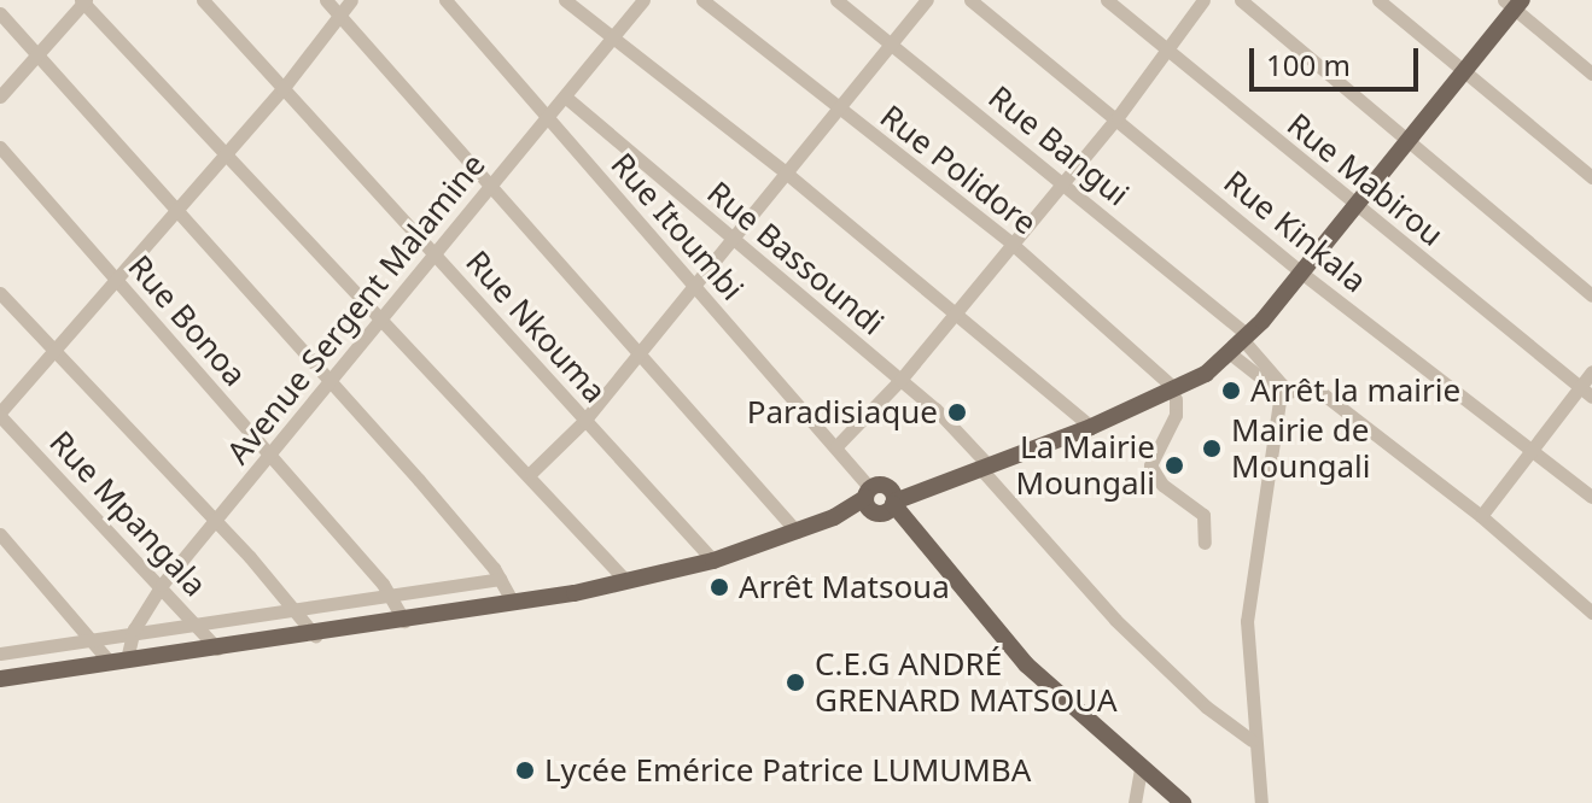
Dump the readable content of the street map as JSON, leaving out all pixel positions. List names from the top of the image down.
{
  "streets": {
    "street": [
      "Rue Bangui",
      "Rue Polidore",
      "Rue Mabirou",
      "Rue Itoumbi",
      "Rue Kinkala",
      "Rue Bassoundi",
      "Avenue Sergent Malamine",
      "Rue Bonoa",
      "Rue Nkouma",
      "Rue Mpangala"
    ]
  },
  "crossings": [
    ["Rue Itoumbi", "Avenue Sergent Malamine"],
    ["Rue Bassoundi", "Avenue Sergent Malamine"],
    ["Avenue Sergent Malamine", "Rue Bonoa"],
    ["Avenue Sergent Malamine", "Rue Nkouma"],
    ["Avenue Sergent Malamine", "Rue Mpangala"]
  ],
  "places": [
    "Arrêt la mairie",
    "Paradisiaque",
    "Mairie de Moungali",
    "La Mairie Moungali",
    "Arrêt Matsoua",
    "C.E.G ANDRÉ GRENARD MATSOUA",
    "Lycée Emérice Patrice LUMUMBA"
  ],
  "scale_bar": "100 m"
}
